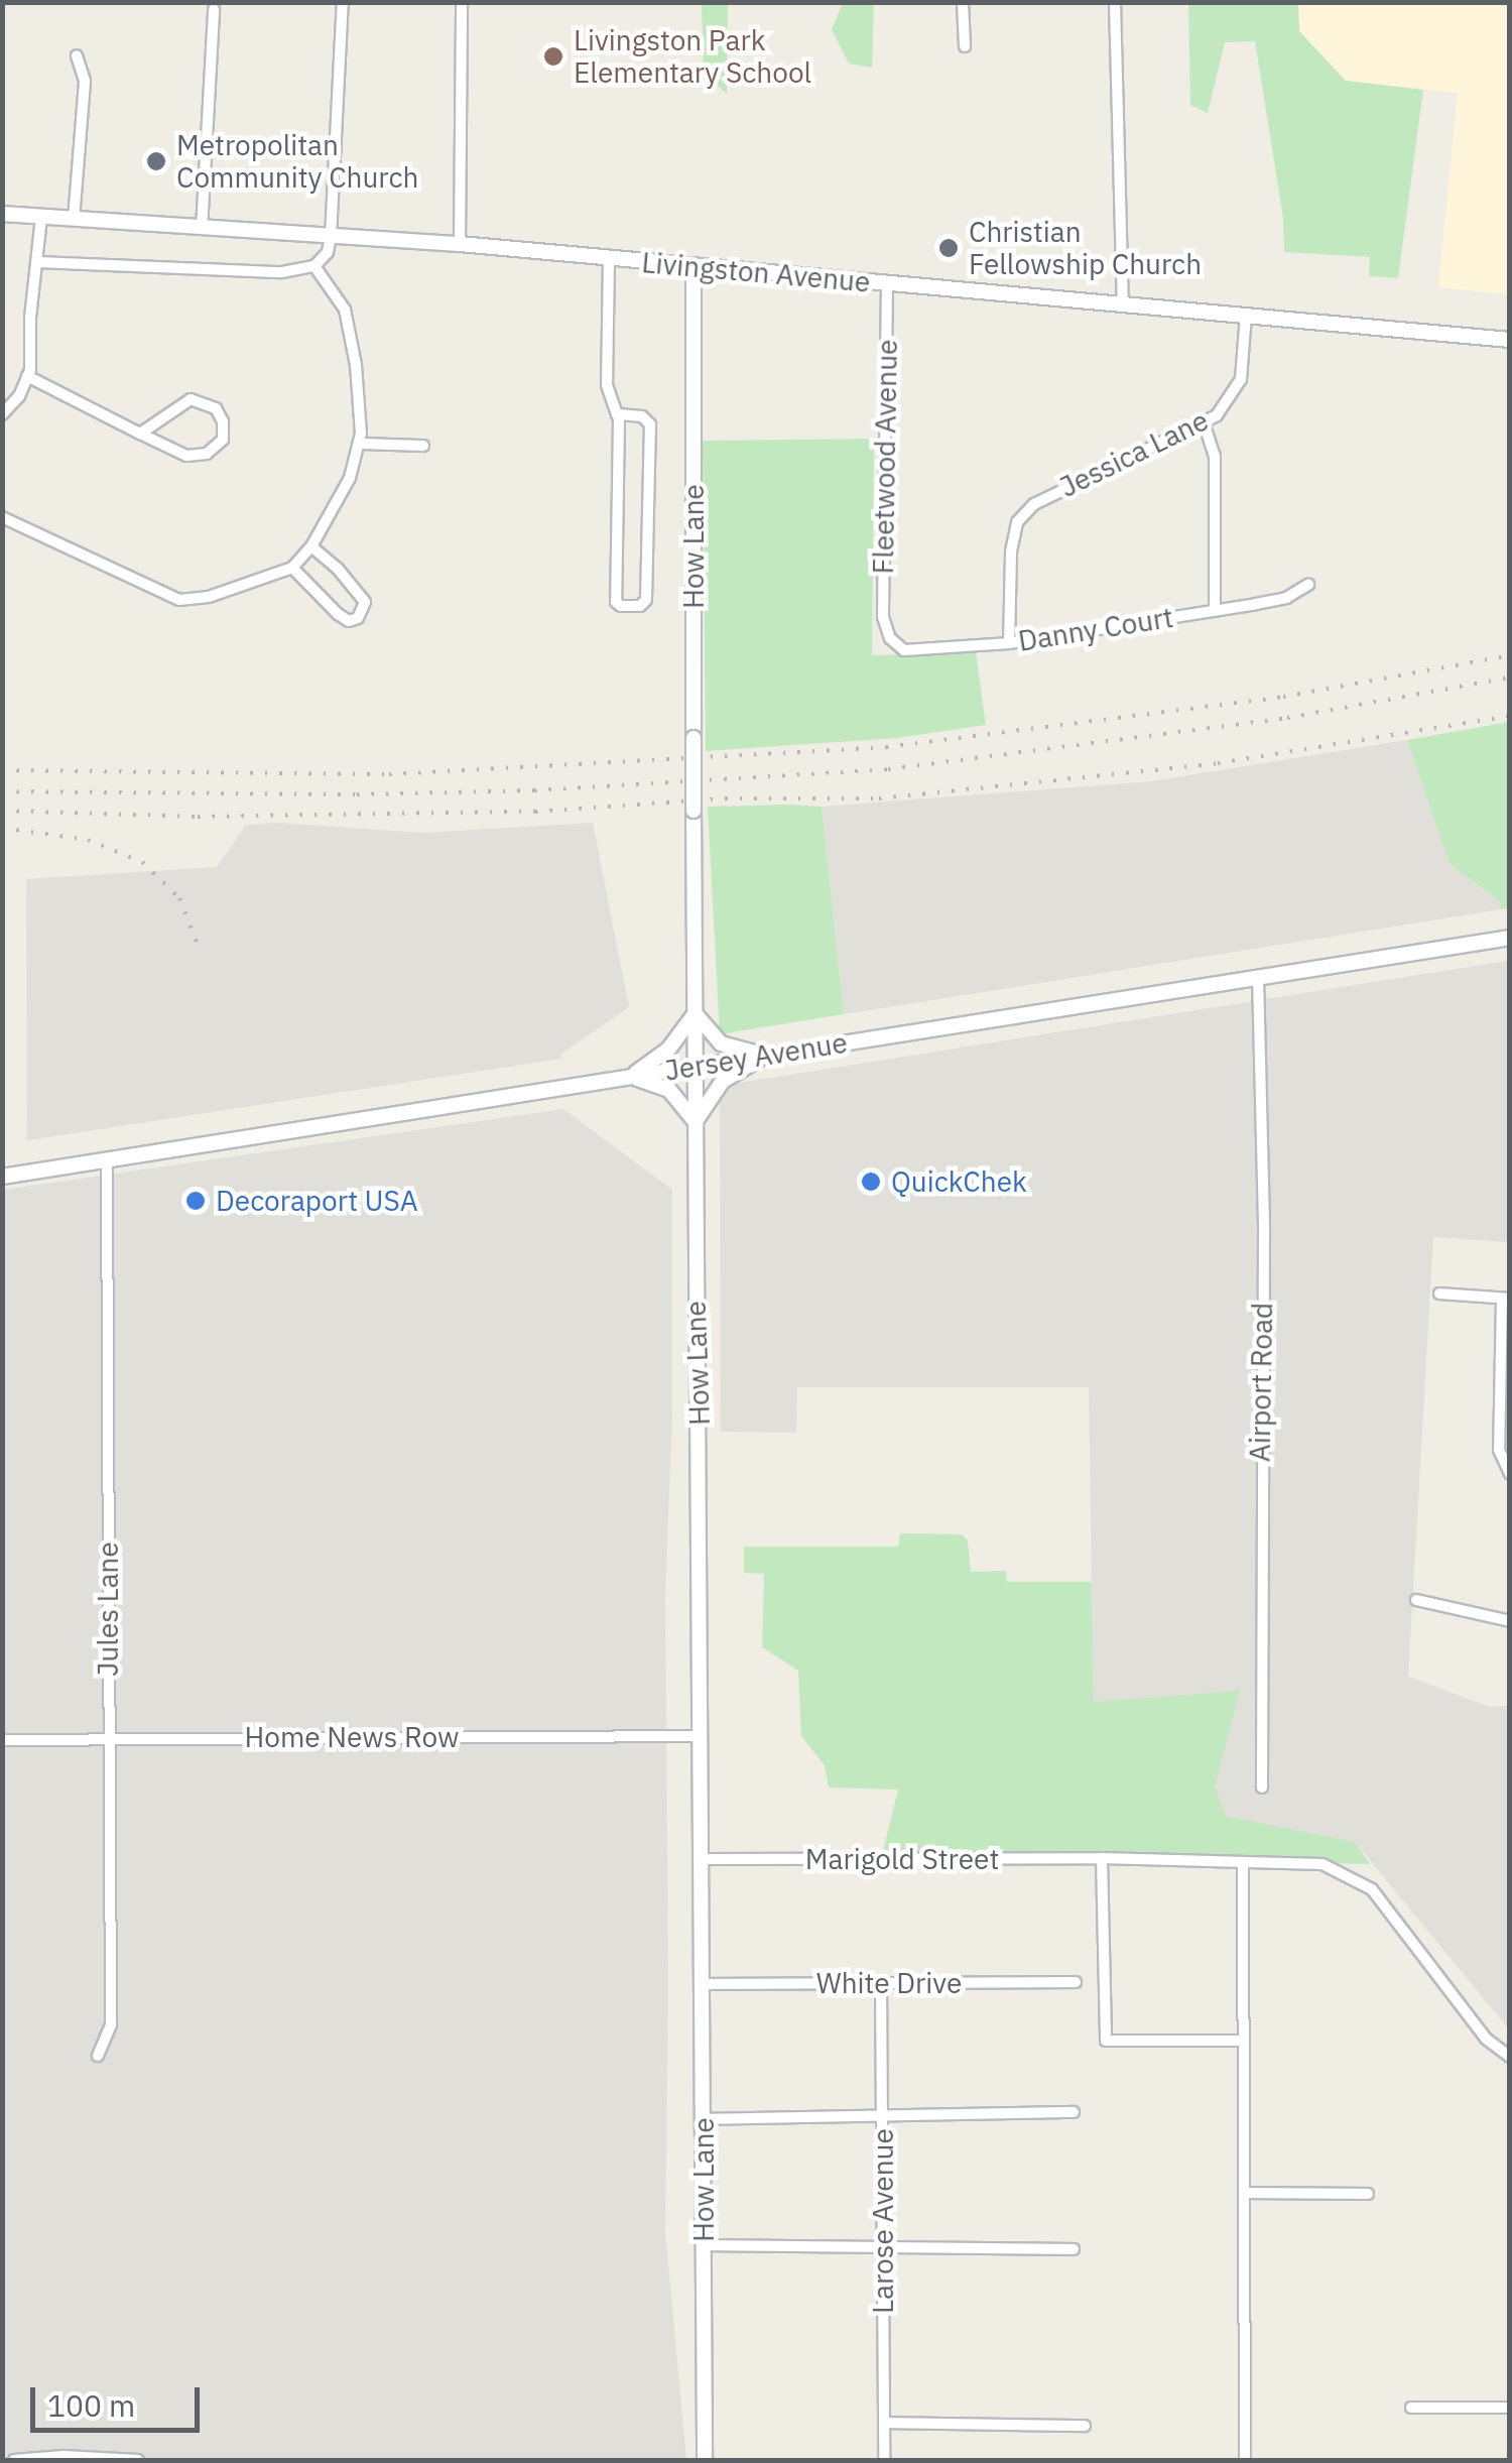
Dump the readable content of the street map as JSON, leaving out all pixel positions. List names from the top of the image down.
{
  "streets": {
    "main road": ["Livingston Avenue", "How Lane", "Jersey Avenue"],
    "street": [
      "Jessica Lane",
      "Fleetwood Avenue",
      "Danny Court",
      "Airport Road",
      "Jules Lane",
      "Home News Row",
      "Marigold Street",
      "White Drive",
      "Larose Avenue"
    ]
  },
  "crossings": [
    ["Livingston Avenue", "Jessica Lane"],
    ["Livingston Avenue", "Fleetwood Avenue"],
    ["Livingston Avenue", "How Lane"],
    ["Jessica Lane", "Danny Court"],
    ["Fleetwood Avenue", "Danny Court"],
    ["How Lane", "Jersey Avenue"],
    ["How Lane", "Home News Row"],
    ["How Lane", "Marigold Street"],
    ["How Lane", "White Drive"],
    ["Jersey Avenue", "Airport Road"],
    ["Jersey Avenue", "Jules Lane"],
    ["Jules Lane", "Home News Row"],
    ["White Drive", "Larose Avenue"]
  ],
  "places": [
    "Livingston Park Elementary School",
    "Metropolitan Community Church",
    "Christian Fellowship Church",
    "QuickChek",
    "Decoraport USA"
  ],
  "scale_bar": "100 m"
}
